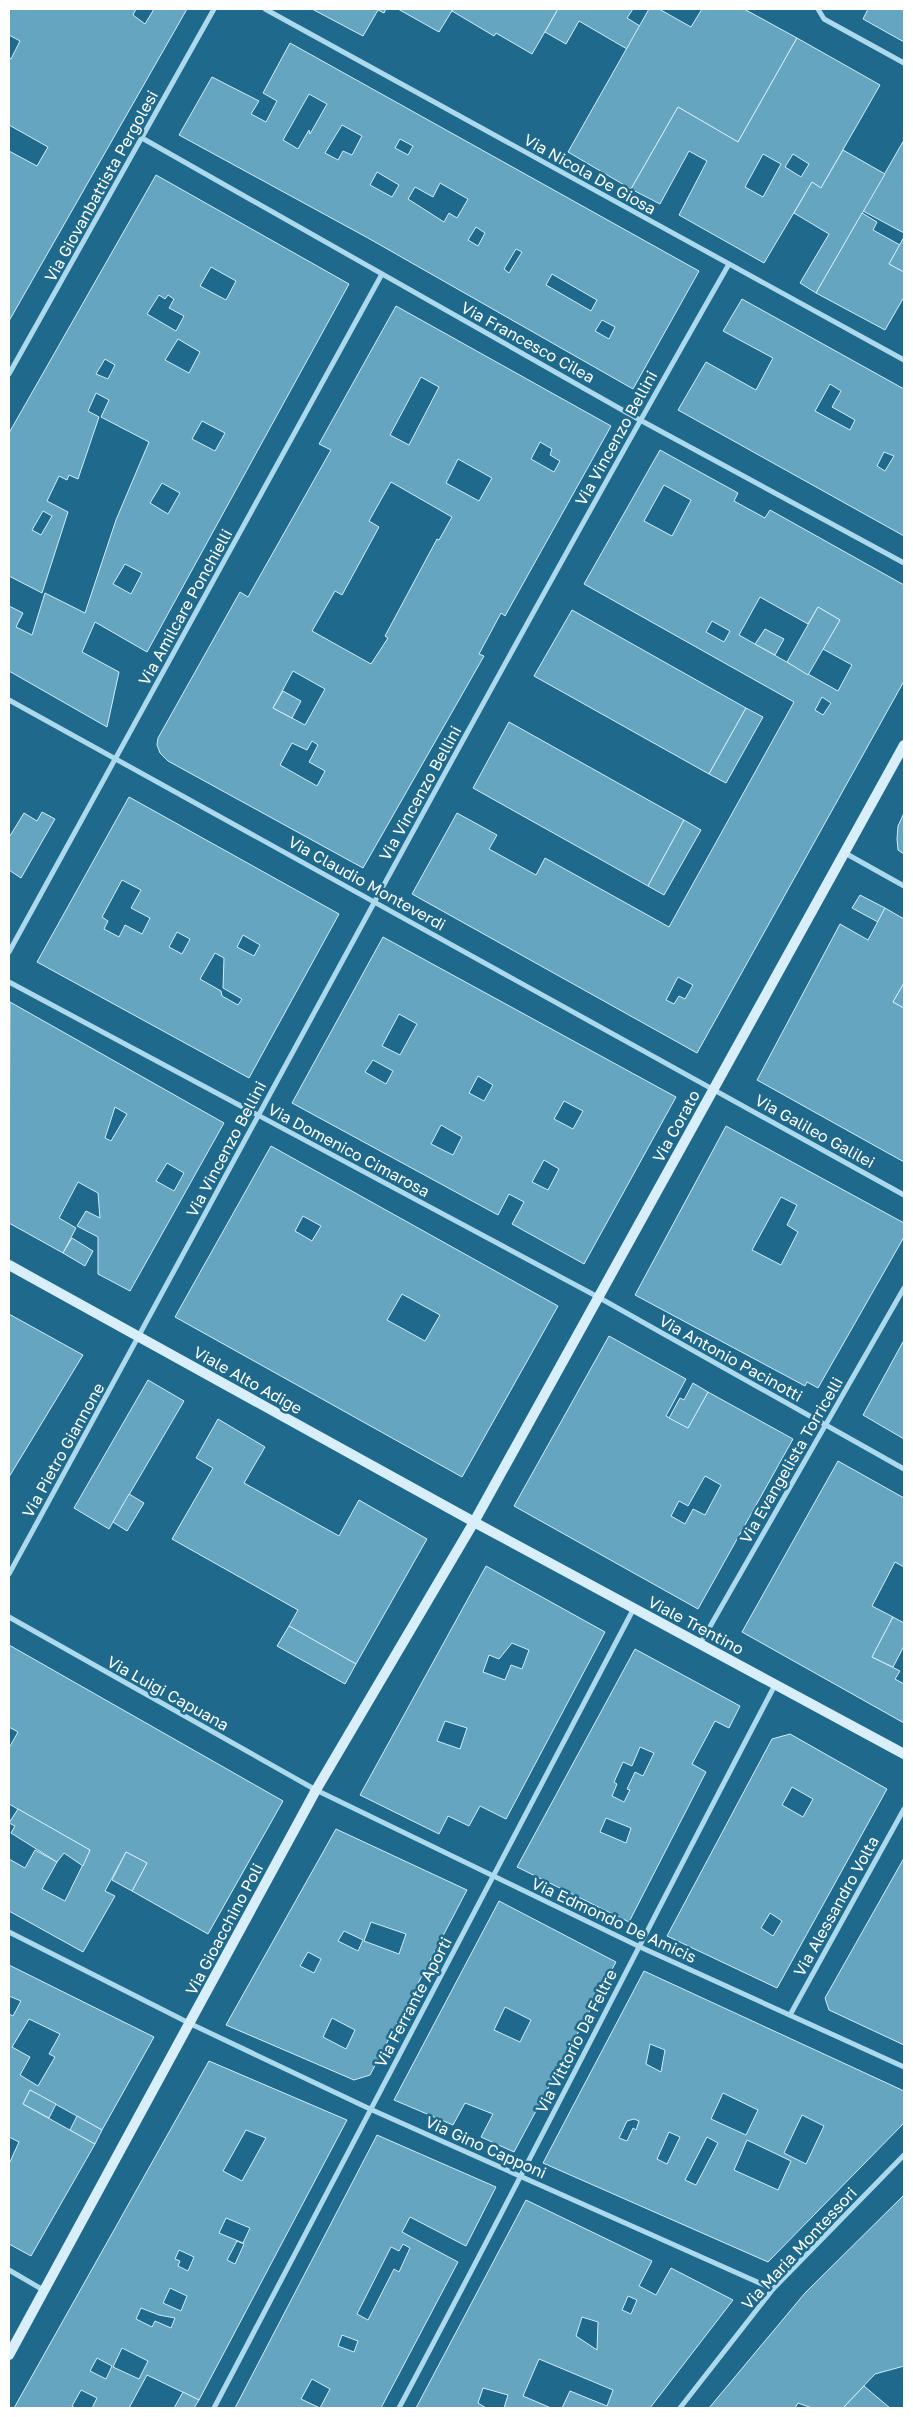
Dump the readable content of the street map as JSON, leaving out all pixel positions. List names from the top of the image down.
{
  "streets": {
    "street": [
      "Via Nicola De Giosa",
      "Via Giovanbattista Pergolesi",
      "Via Francesco Cilea",
      "Via Vincenzo Bellini",
      "Via Amilcare Ponchielli",
      "Via Claudio Monteverdi",
      "Via Corato",
      "Via Galileo Galilei",
      "Via Domenico Cimarosa",
      "Via Antonio Pacinotti",
      "Viale Alto Adige",
      "Via Pietro Giannone",
      "Via Evangelista Torricelli",
      "Viale Trentino",
      "Via Luigi Capuana",
      "Via Alessandro Volta",
      "Via Edmondo De Amicis",
      "Via Gioacchino Poli",
      "Via Ferrante Aporti",
      "Via Vittorio Da Feltre",
      "Via Gino Capponi",
      "Via Maria Montessori"
    ]
  },
  "crossings": [
    ["Via Nicola De Giosa", "Via Vincenzo Bellini"],
    ["Via Giovanbattista Pergolesi", "Via Francesco Cilea"],
    ["Via Francesco Cilea", "Via Vincenzo Bellini"],
    ["Via Francesco Cilea", "Via Amilcare Ponchielli"],
    ["Via Vincenzo Bellini", "Via Claudio Monteverdi"],
    ["Via Vincenzo Bellini", "Via Domenico Cimarosa"],
    ["Via Vincenzo Bellini", "Viale Alto Adige"],
    ["Via Vincenzo Bellini", "Via Pietro Giannone"],
    ["Via Amilcare Ponchielli", "Via Claudio Monteverdi"],
    ["Via Claudio Monteverdi", "Via Corato"],
    ["Via Claudio Monteverdi", "Via Galileo Galilei"],
    ["Via Corato", "Via Galileo Galilei"],
    ["Via Corato", "Via Domenico Cimarosa"],
    ["Via Corato", "Via Antonio Pacinotti"],
    ["Via Corato", "Viale Alto Adige"],
    ["Via Corato", "Viale Trentino"],
    ["Via Corato", "Via Gioacchino Poli"],
    ["Via Domenico Cimarosa", "Via Antonio Pacinotti"],
    ["Via Antonio Pacinotti", "Via Evangelista Torricelli"],
    ["Viale Alto Adige", "Via Pietro Giannone"],
    ["Viale Alto Adige", "Viale Trentino"],
    ["Viale Alto Adige", "Via Gioacchino Poli"],
    ["Via Evangelista Torricelli", "Viale Trentino"],
    ["Viale Trentino", "Via Gioacchino Poli"],
    ["Viale Trentino", "Via Ferrante Aporti"],
    ["Viale Trentino", "Via Vittorio Da Feltre"],
    ["Via Luigi Capuana", "Via Edmondo De Amicis"],
    ["Via Luigi Capuana", "Via Gioacchino Poli"],
    ["Via Alessandro Volta", "Via Edmondo De Amicis"],
    ["Via Edmondo De Amicis", "Via Gioacchino Poli"],
    ["Via Edmondo De Amicis", "Via Ferrante Aporti"],
    ["Via Edmondo De Amicis", "Via Vittorio Da Feltre"],
    ["Via Gioacchino Poli", "Via Gino Capponi"],
    ["Via Ferrante Aporti", "Via Gino Capponi"],
    ["Via Vittorio Da Feltre", "Via Gino Capponi"],
    ["Via Gino Capponi", "Via Maria Montessori"]
  ]
}
